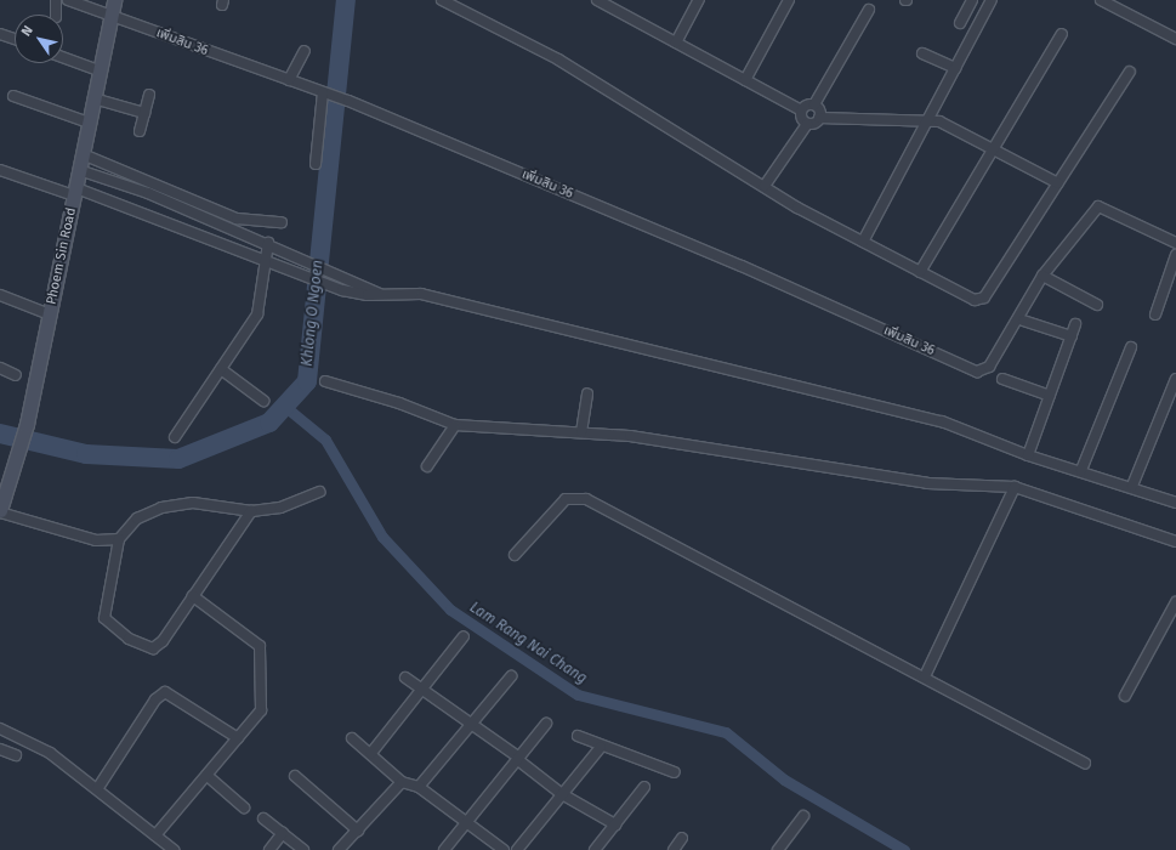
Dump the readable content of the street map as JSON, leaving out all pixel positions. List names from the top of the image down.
{
  "streets": {
    "street": ["เพิ่มสิน 36", "Phoem Sin Road"]
  },
  "crossings": [
    ["เพิ่มสิน 36", "Phoem Sin Road"]
  ],
  "water": ["Khlong O Ngoen", "Lam Rang Nai Chang"],
  "north": "top left"
}
